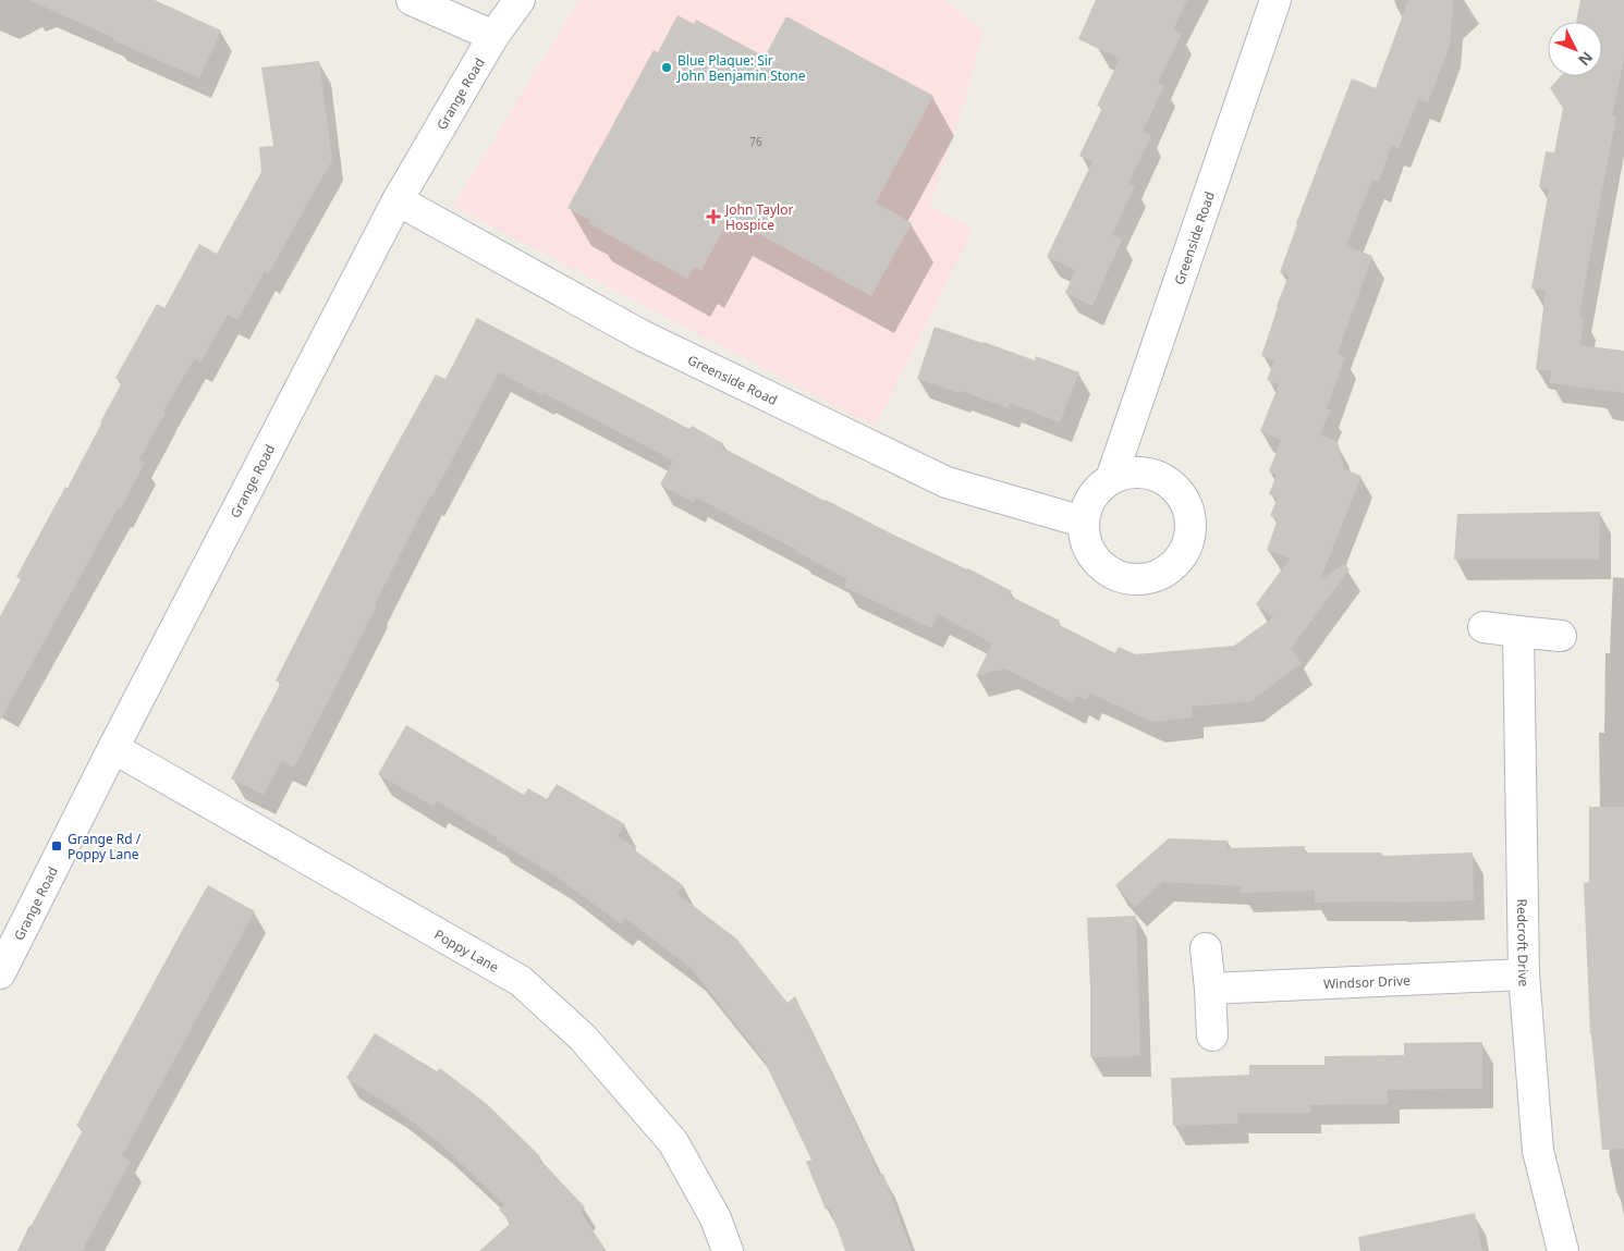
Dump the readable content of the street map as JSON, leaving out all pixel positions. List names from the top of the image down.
{
  "streets": {
    "street": [
      "Grange Road",
      "Greenside Road",
      "Redcroft Drive",
      "Poppy Lane",
      "Windsor Drive"
    ]
  },
  "crossings": [
    ["Grange Road", "Greenside Road"],
    ["Grange Road", "Poppy Lane"],
    ["Redcroft Drive", "Windsor Drive"]
  ],
  "places": {
    "other": ["Blue Plaque: Sir John Benjamin Stone"],
    "health": ["John Taylor Hospice"],
    "transit": ["Grange Rd / Poppy Lane"]
  },
  "house_numbers": ["76"],
  "north": "bottom right"
}
